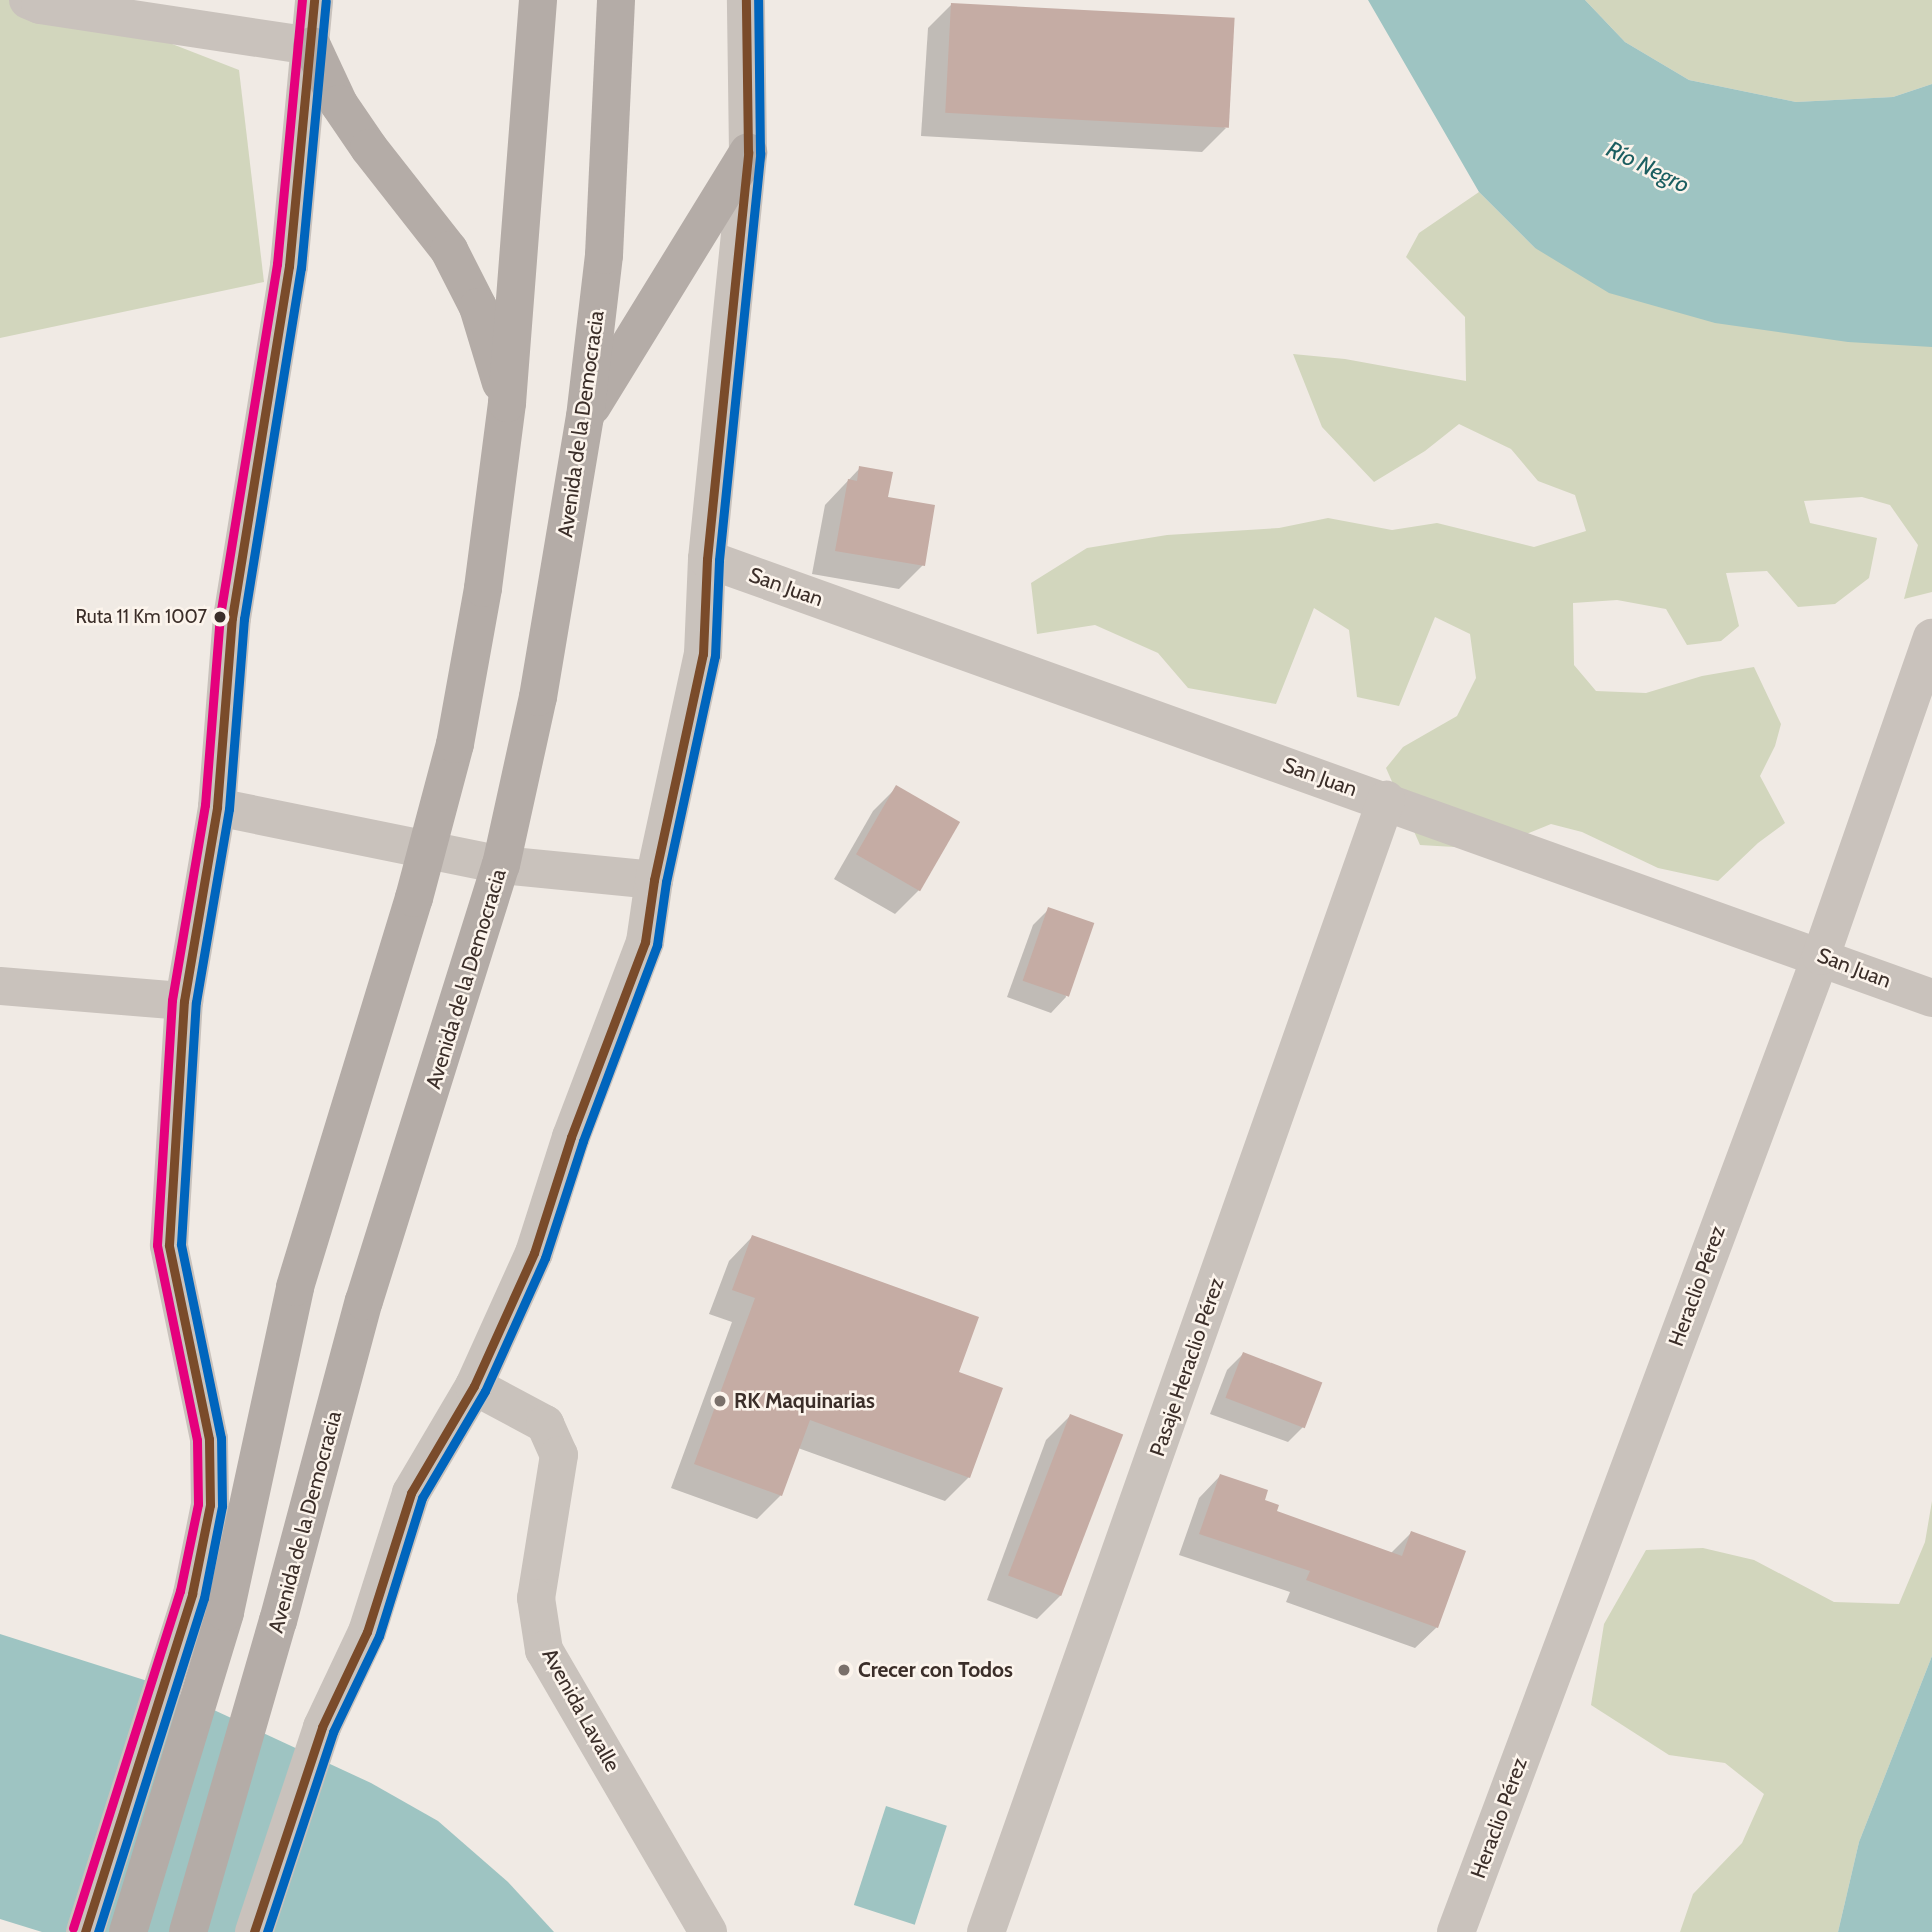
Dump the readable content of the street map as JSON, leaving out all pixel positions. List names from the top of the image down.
{
  "streets": {
    "highway": ["Avenida de la Democracia"],
    "street": [
      "San Juan",
      "Heraclio Pérez",
      "Pasaje Heraclio Pérez",
      "Avenida Lavalle"
    ]
  },
  "crossings": [
    ["San Juan", "Heraclio Pérez"],
    ["San Juan", "Pasaje Heraclio Pérez"]
  ],
  "water": ["Río Negro"],
  "places": ["Ruta 11 Km 1007", "RK Maquinarias", "Crecer con Todos"]
}
